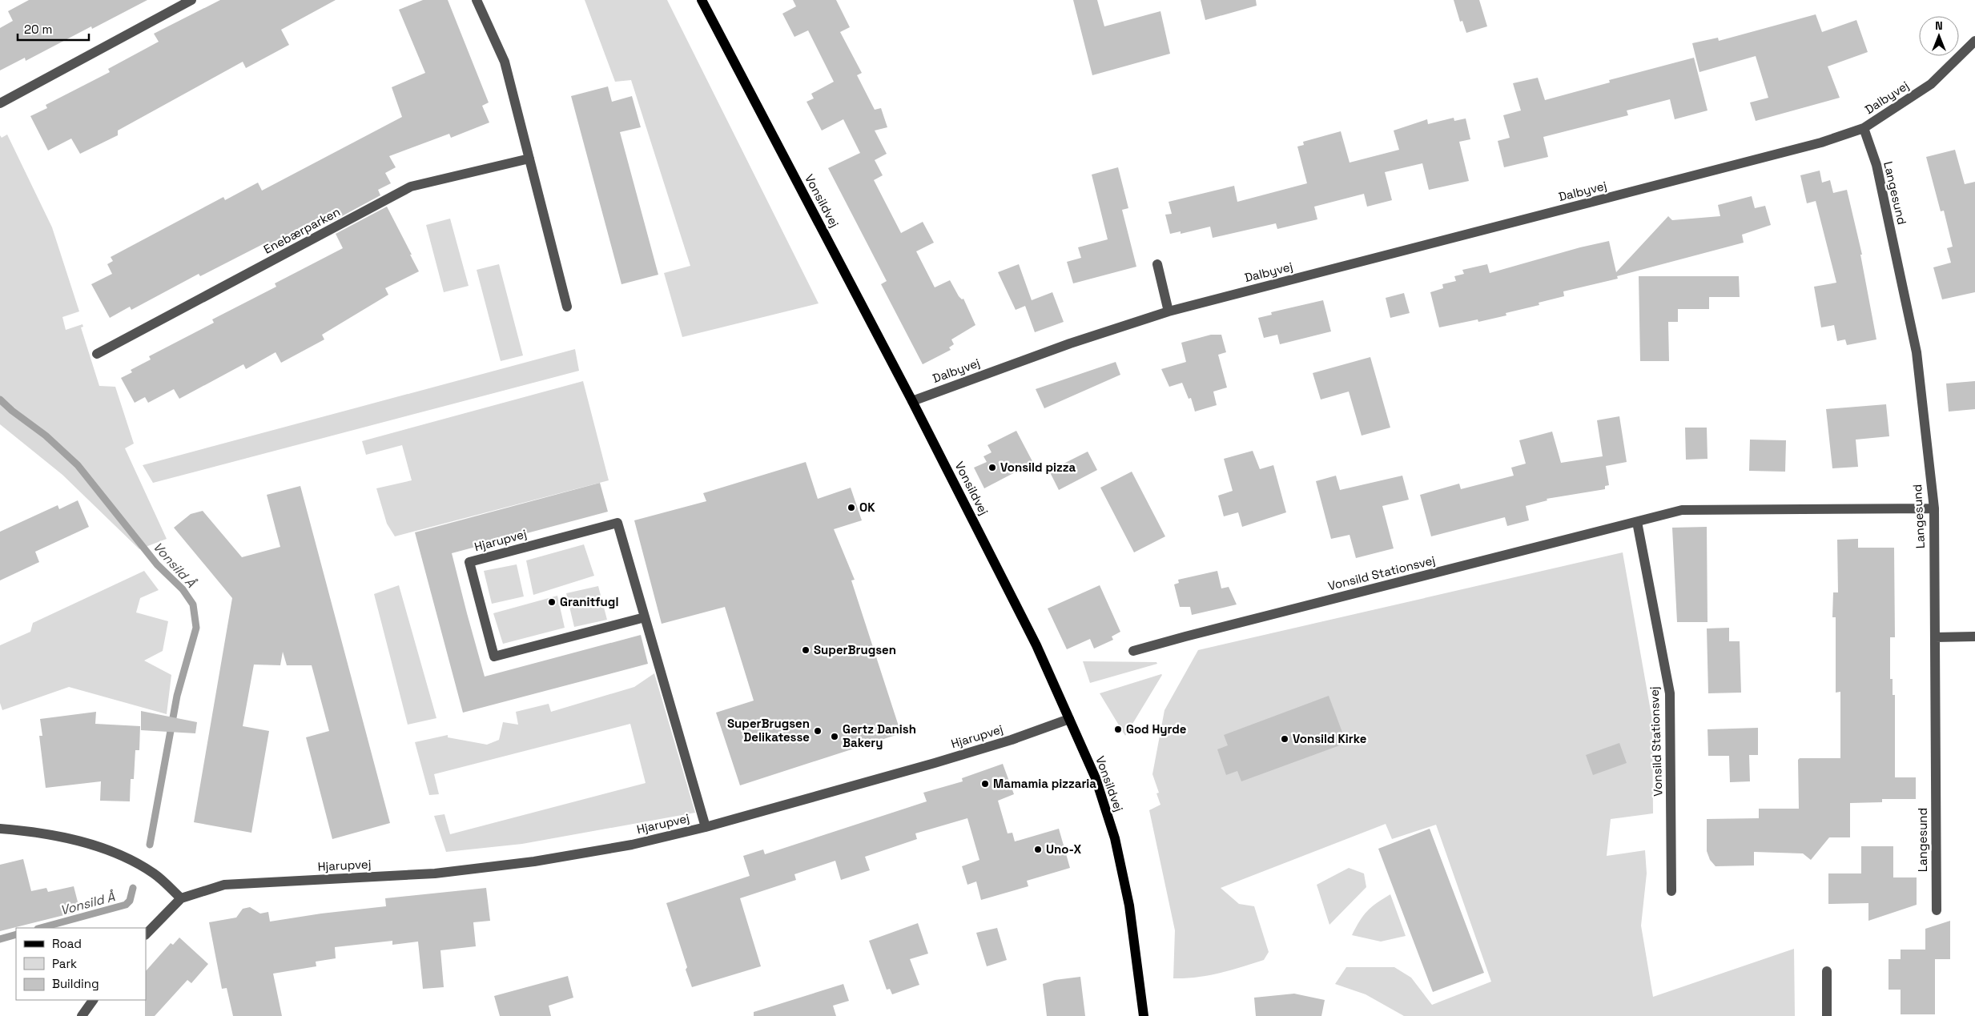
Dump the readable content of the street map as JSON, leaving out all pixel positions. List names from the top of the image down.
{
  "streets": {
    "main road": ["Vonsildvej"],
    "street": [
      "Dalbyvej",
      "Langesund",
      "Enebærparken",
      "Hjarupvej",
      "Vonsild Stationsvej"
    ]
  },
  "crossings": [
    ["Dalbyvej", "Langesund"],
    ["Dalbyvej", "Vonsildvej"],
    ["Langesund", "Vonsild Stationsvej"],
    ["Vonsildvej", "Hjarupvej"]
  ],
  "water": ["Vonsild Å"],
  "places": [
    "Vonsild pizza",
    "OK",
    "Granitfugl",
    "SuperBrugsen",
    "God Hyrde",
    "SuperBrugsen Delikatesse",
    "Gertz Danish Bakery",
    "Vonsild Kirke",
    "Mamamia pizzaria",
    "Uno-X"
  ],
  "legend": ["Road", "Park", "Building"],
  "scale_bar": "20 m",
  "north": "top"
}
